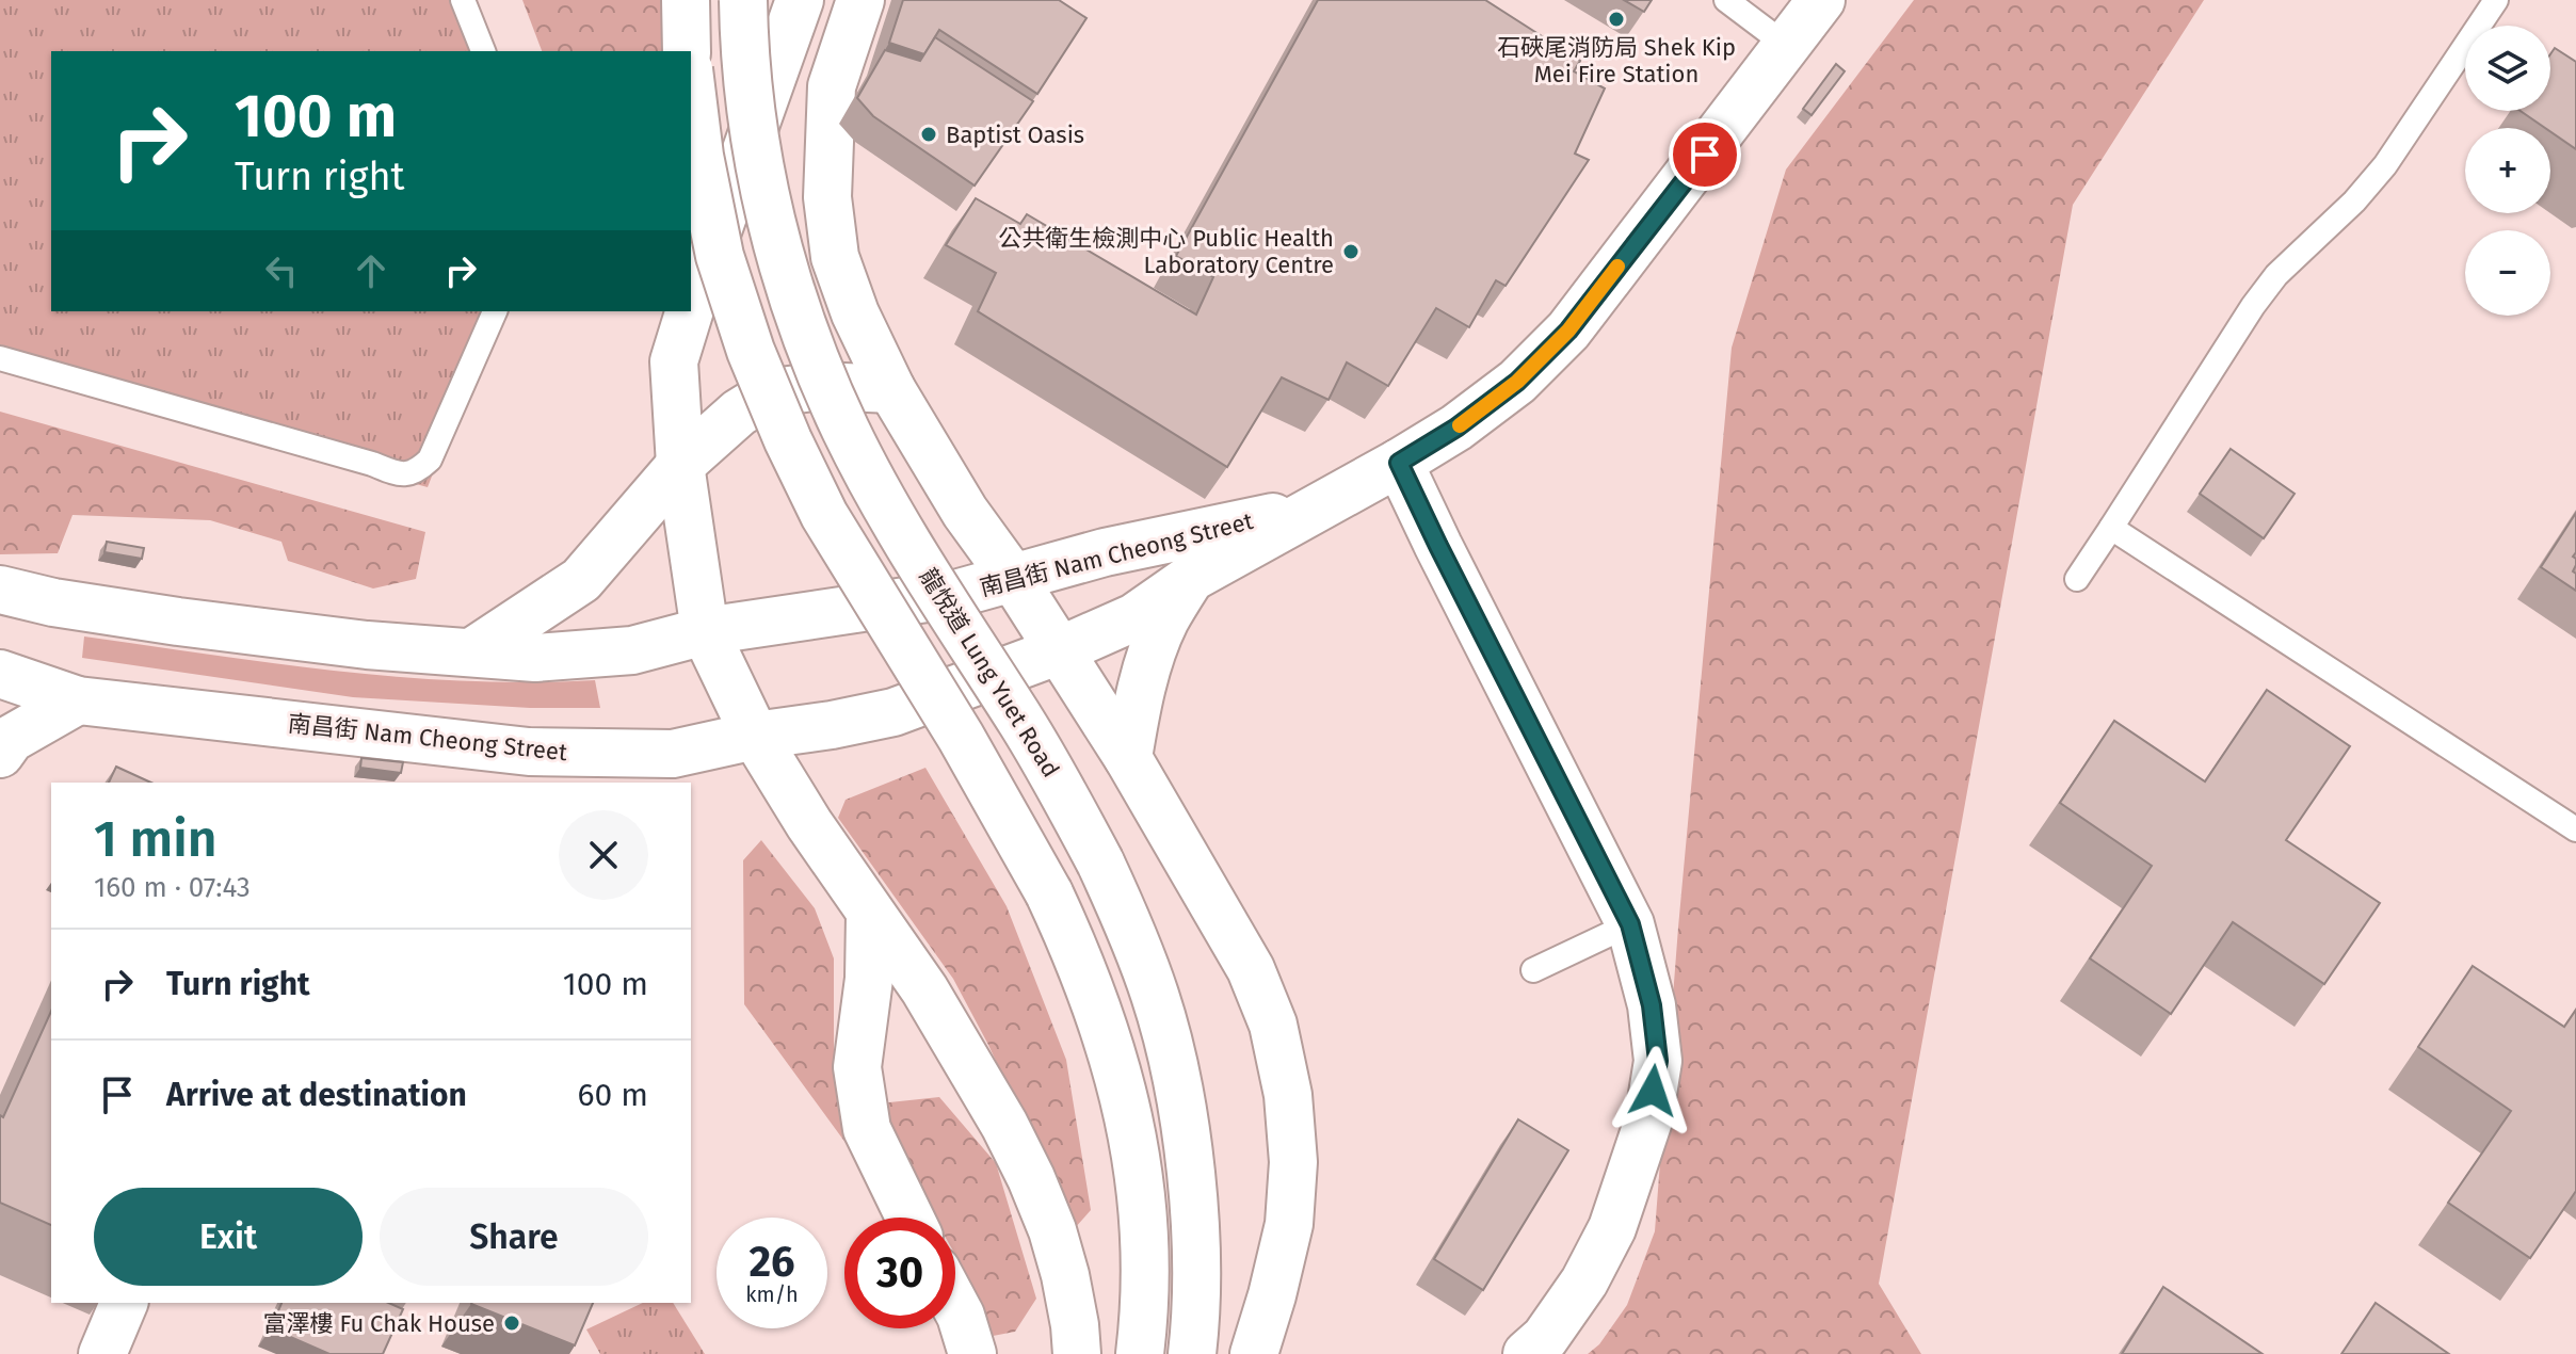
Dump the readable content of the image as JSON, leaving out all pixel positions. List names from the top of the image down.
{
  "streets": {
    "main road": ["南昌街 Nam Cheong Street", "龍悅道 Lung Yuet Road"]
  },
  "places": [
    "石硤尾消防局 Shek Kip Mei Fire Station",
    "Baptist Oasis",
    "公共衛生檢測中心 Public Health Laboratory Centre",
    "富澤樓 Fu Chak House"
  ],
  "page": {
    "map_buttons": ["+", "−"],
    "turn": ["100 m", "Turn right"],
    "heading": ["1 min", "160 m · 07:43"],
    "list": [
      {
        "name": "Turn right",
        "value": "100 m"
      },
      {
        "name": "Arrive at destination",
        "value": "60 m"
      }
    ],
    "buttons": ["Exit", "Share"],
    "speed": "26 km/h",
    "limit": "30"
  }
}
